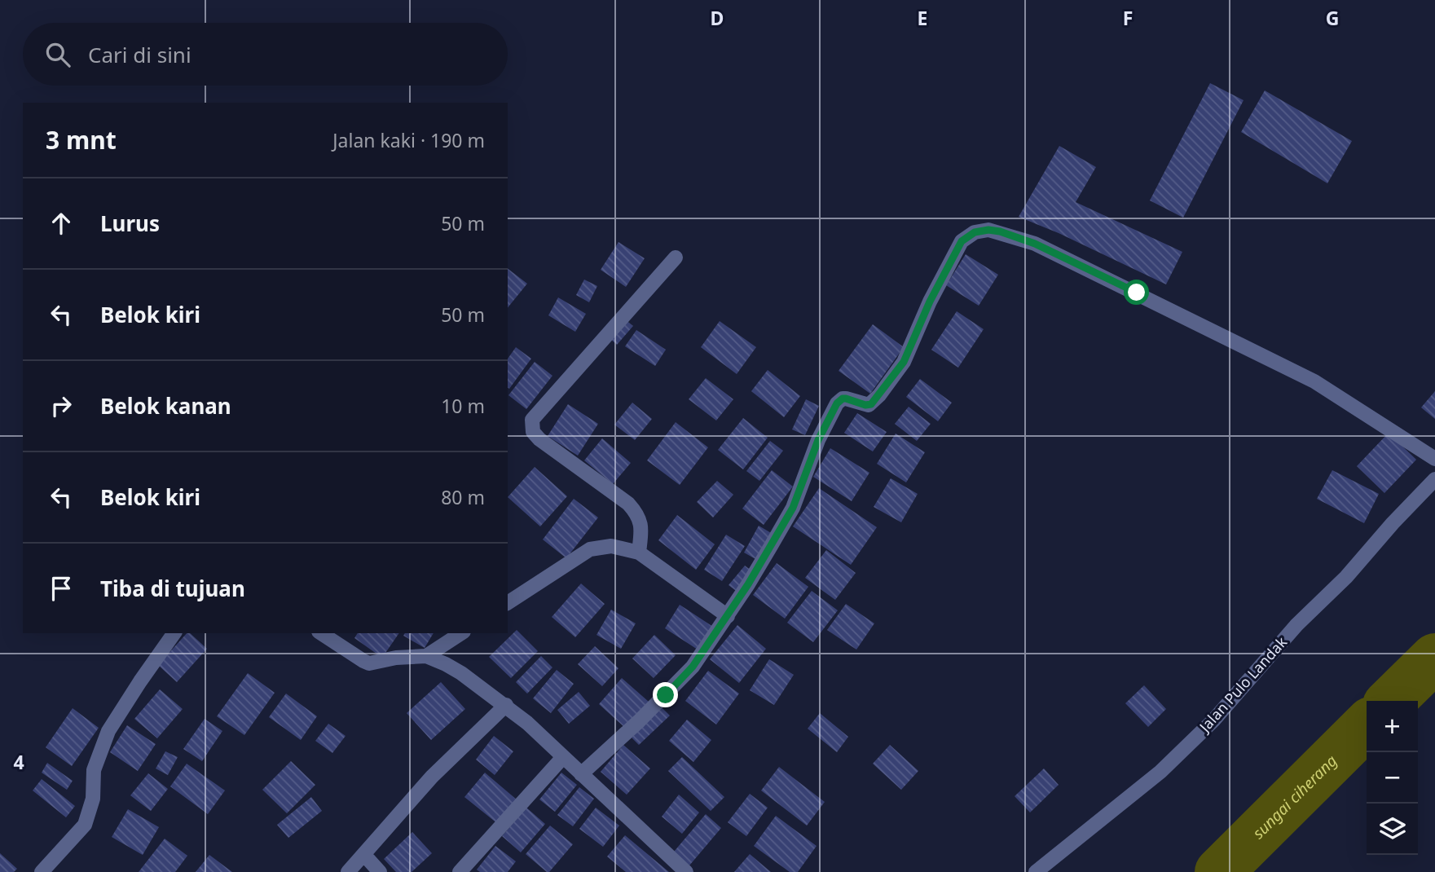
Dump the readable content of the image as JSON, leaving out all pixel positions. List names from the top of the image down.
{
  "streets": {
    "street": ["Jalan Pulo Landak"]
  },
  "water": ["sungai ciherang"],
  "page": {
    "search": "Cari di sini",
    "heading": ["3 mnt", "Jalan kaki · 190 m"],
    "list": [
      ["Lurus", "50 m"],
      ["Belok kiri", "50 m"],
      ["Belok kanan", "10 m"],
      ["Belok kiri", "80 m"],
      "Tiba di tujuan"
    ],
    "map_buttons": ["+", "−"]
  },
  "grid": {
    "columns": [
      "D",
      "E",
      "F",
      "G"
    ],
    "rows": ["4"]
  }
}
